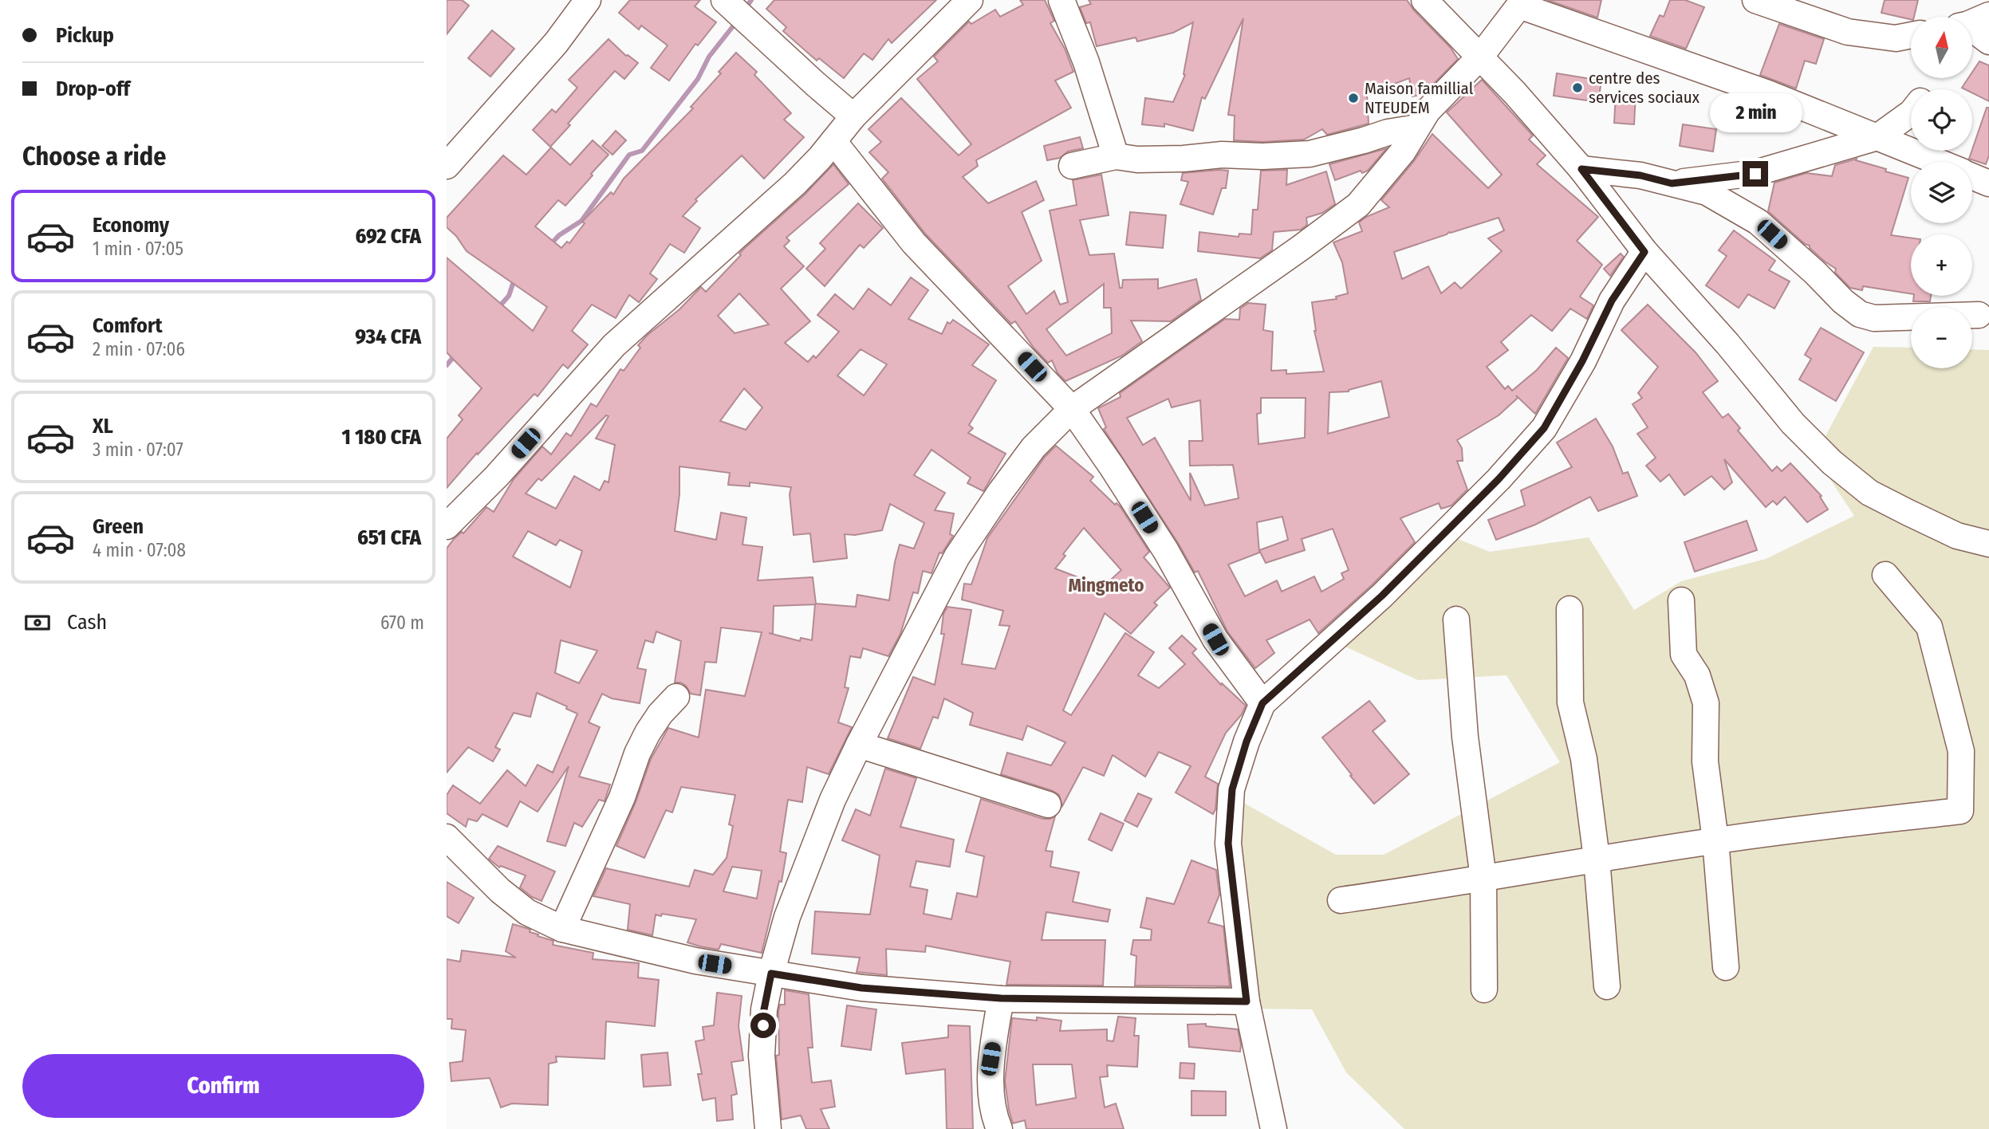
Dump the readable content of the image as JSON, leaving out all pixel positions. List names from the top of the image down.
{
  "districts": ["Mingmeto"],
  "places": ["centre des services sociaux", "Maison famillial NTEUDEM"],
  "north": "top",
  "page": {
    "banner": ["Pickup", "Drop-off"],
    "map_buttons": ["+", "−"],
    "bubble": "2 min",
    "heading": "Choose a ride",
    "list": [
      {
        "name": "Economy",
        "note": "1 min · 07:05",
        "value": "692 CFA"
      },
      {
        "name": "Comfort",
        "note": "2 min · 07:06",
        "value": "934 CFA"
      },
      {
        "name": "XL",
        "note": "3 min · 07:07",
        "value": "1 180 CFA"
      },
      {
        "name": "Green",
        "note": "4 min · 07:08",
        "value": "651 CFA"
      }
    ],
    "pay": ["Cash", "670 m"],
    "buttons": "Confirm"
  }
}
